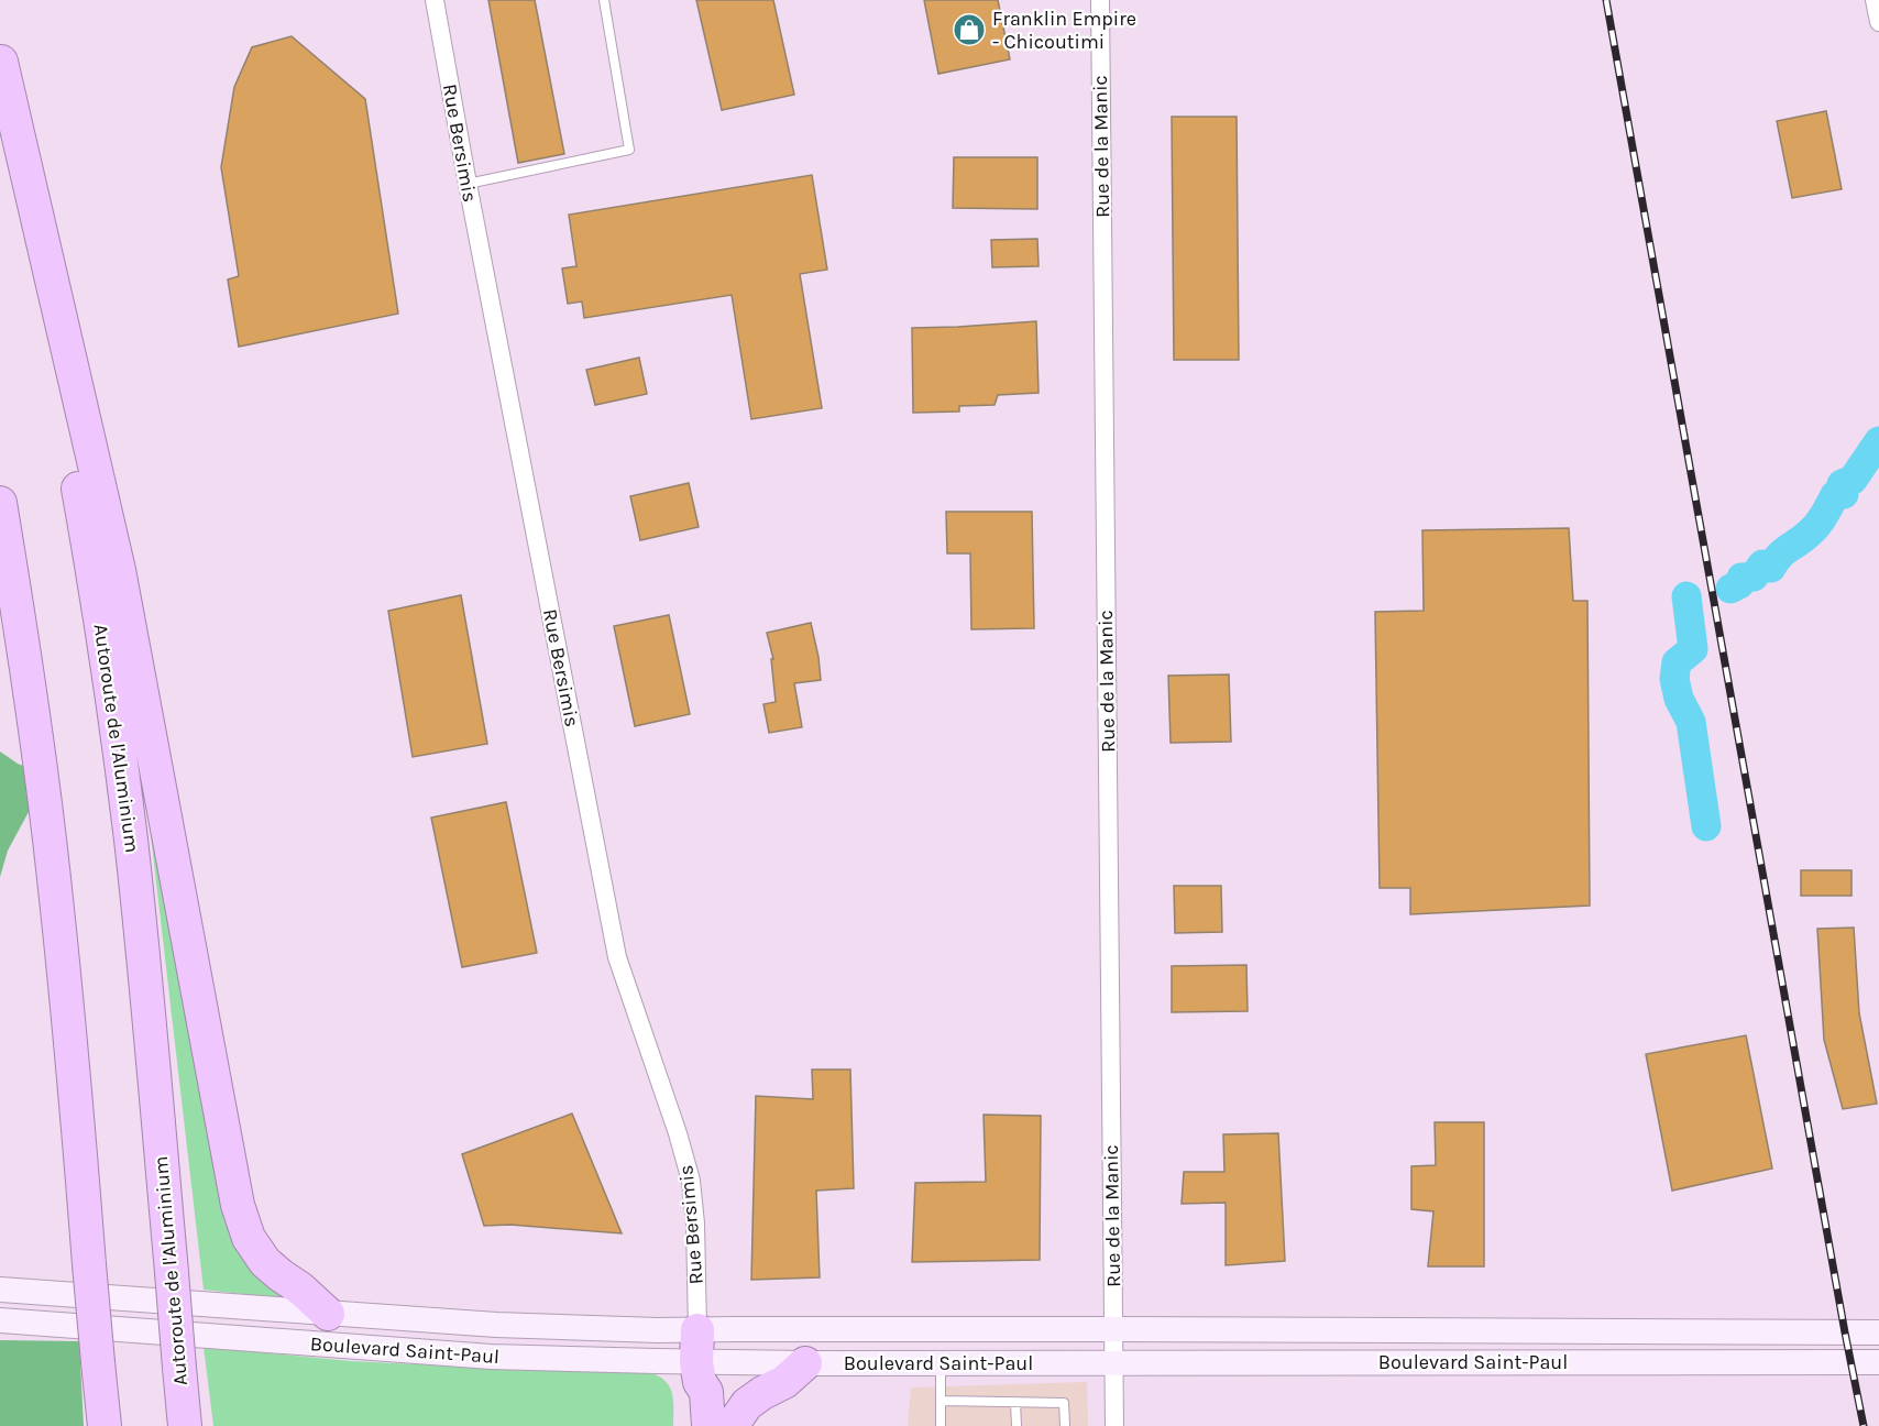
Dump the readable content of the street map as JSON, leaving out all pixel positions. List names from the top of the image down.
{
  "streets": {
    "highway": ["Autoroute de l'Aluminium"],
    "main road": ["Boulevard Saint-Paul"],
    "street": ["Rue Bersimis", "Rue de la Manic"]
  },
  "crossings": [
    ["Rue Bersimis", "Boulevard Saint-Paul"],
    ["Rue de la Manic", "Boulevard Saint-Paul"]
  ],
  "places": {
    "shop": ["Franklin Empire - Chicoutimi"]
  }
}
